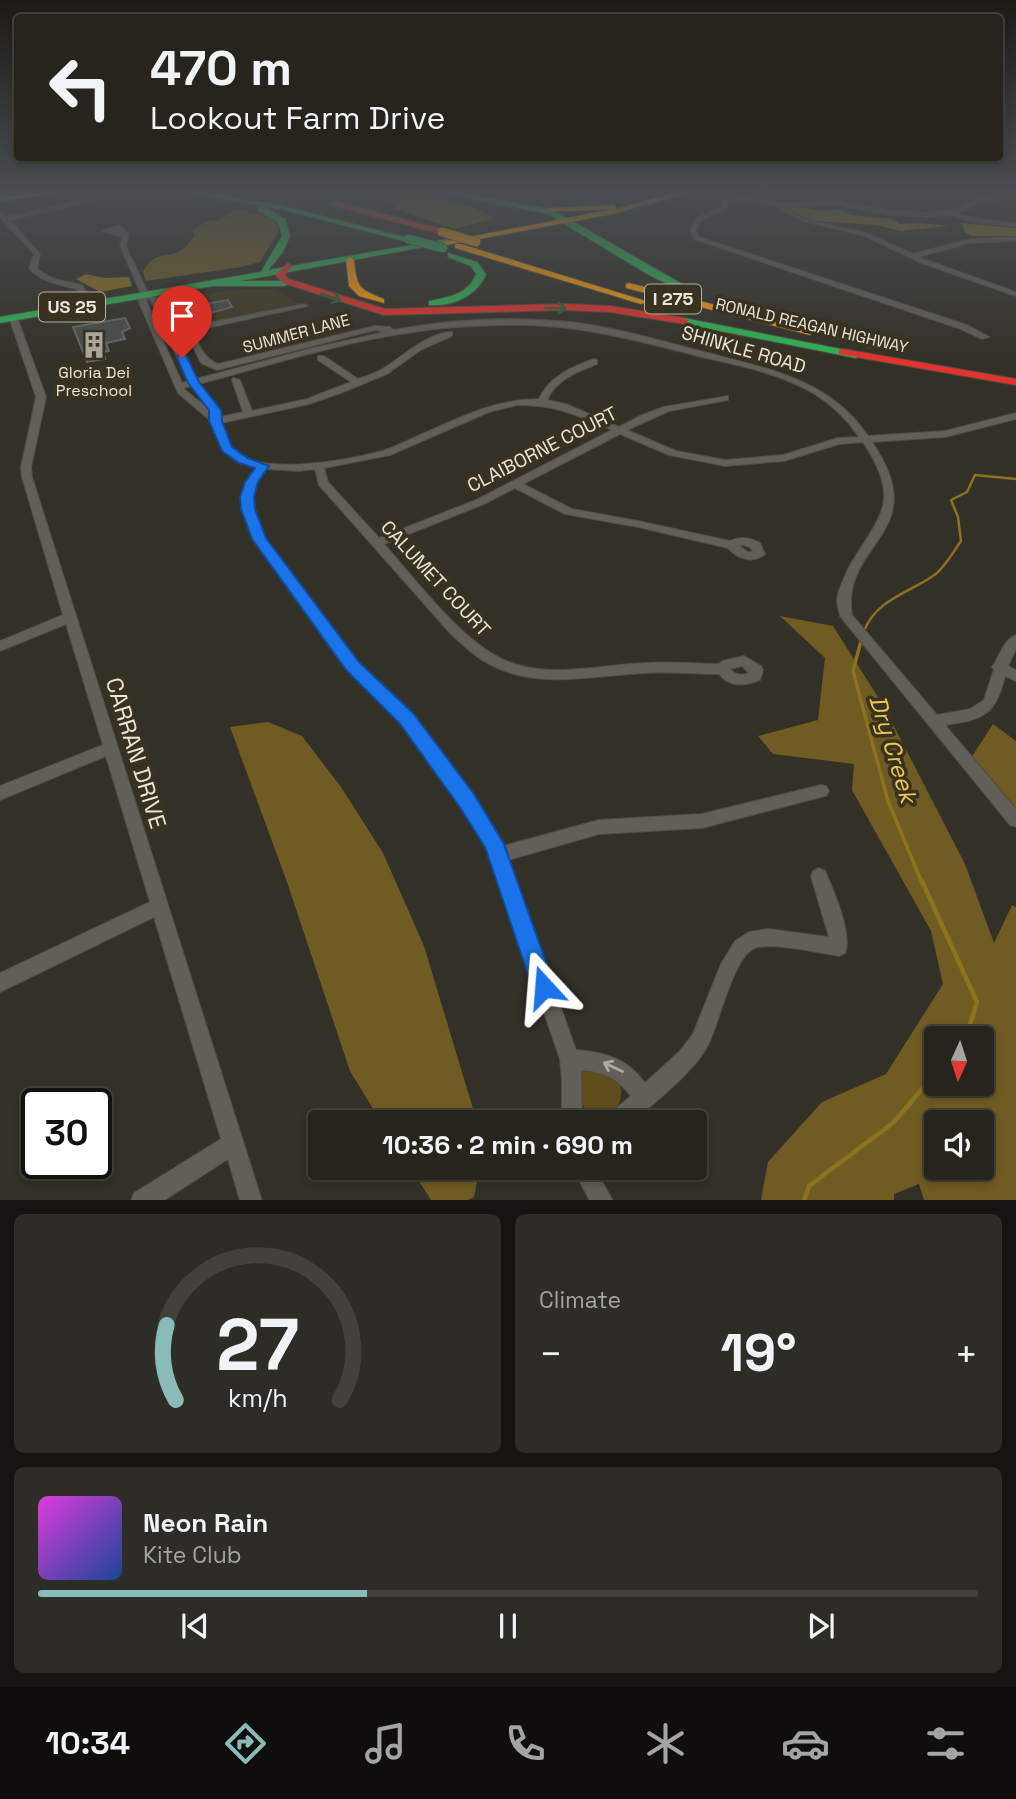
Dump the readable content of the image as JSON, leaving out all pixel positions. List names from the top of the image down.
{
  "streets": {
    "main road": ["I 275", "US 25", "RONALD REAGAN HIGHWAY"],
    "street": [
      "SUMMER LANE",
      "SHINKLE ROAD",
      "CLAIBORNE COURT",
      "CALUMET COURT",
      "CARRAN DRIVE"
    ]
  },
  "crossings": [
    ["US 25", "CARRAN DRIVE"],
    ["SUMMER LANE", "SHINKLE ROAD"],
    ["CLAIBORNE COURT", "CALUMET COURT"]
  ],
  "water": ["Dry Creek"],
  "places": {
    "building": ["Gloria Dei Preschool"]
  },
  "north": "bottom",
  "page": {
    "turn": ["470 m", "Lookout Farm Drive"],
    "limit": "30",
    "trip": "10:36 · 2 min · 690 m",
    "tile": "Climate",
    "heat": ["−", "19°", "+"],
    "song": ["Neon Rain", "Kite Club"],
    "tabs": "10:34",
    "gauge": ["27", "km/h"]
  }
}
